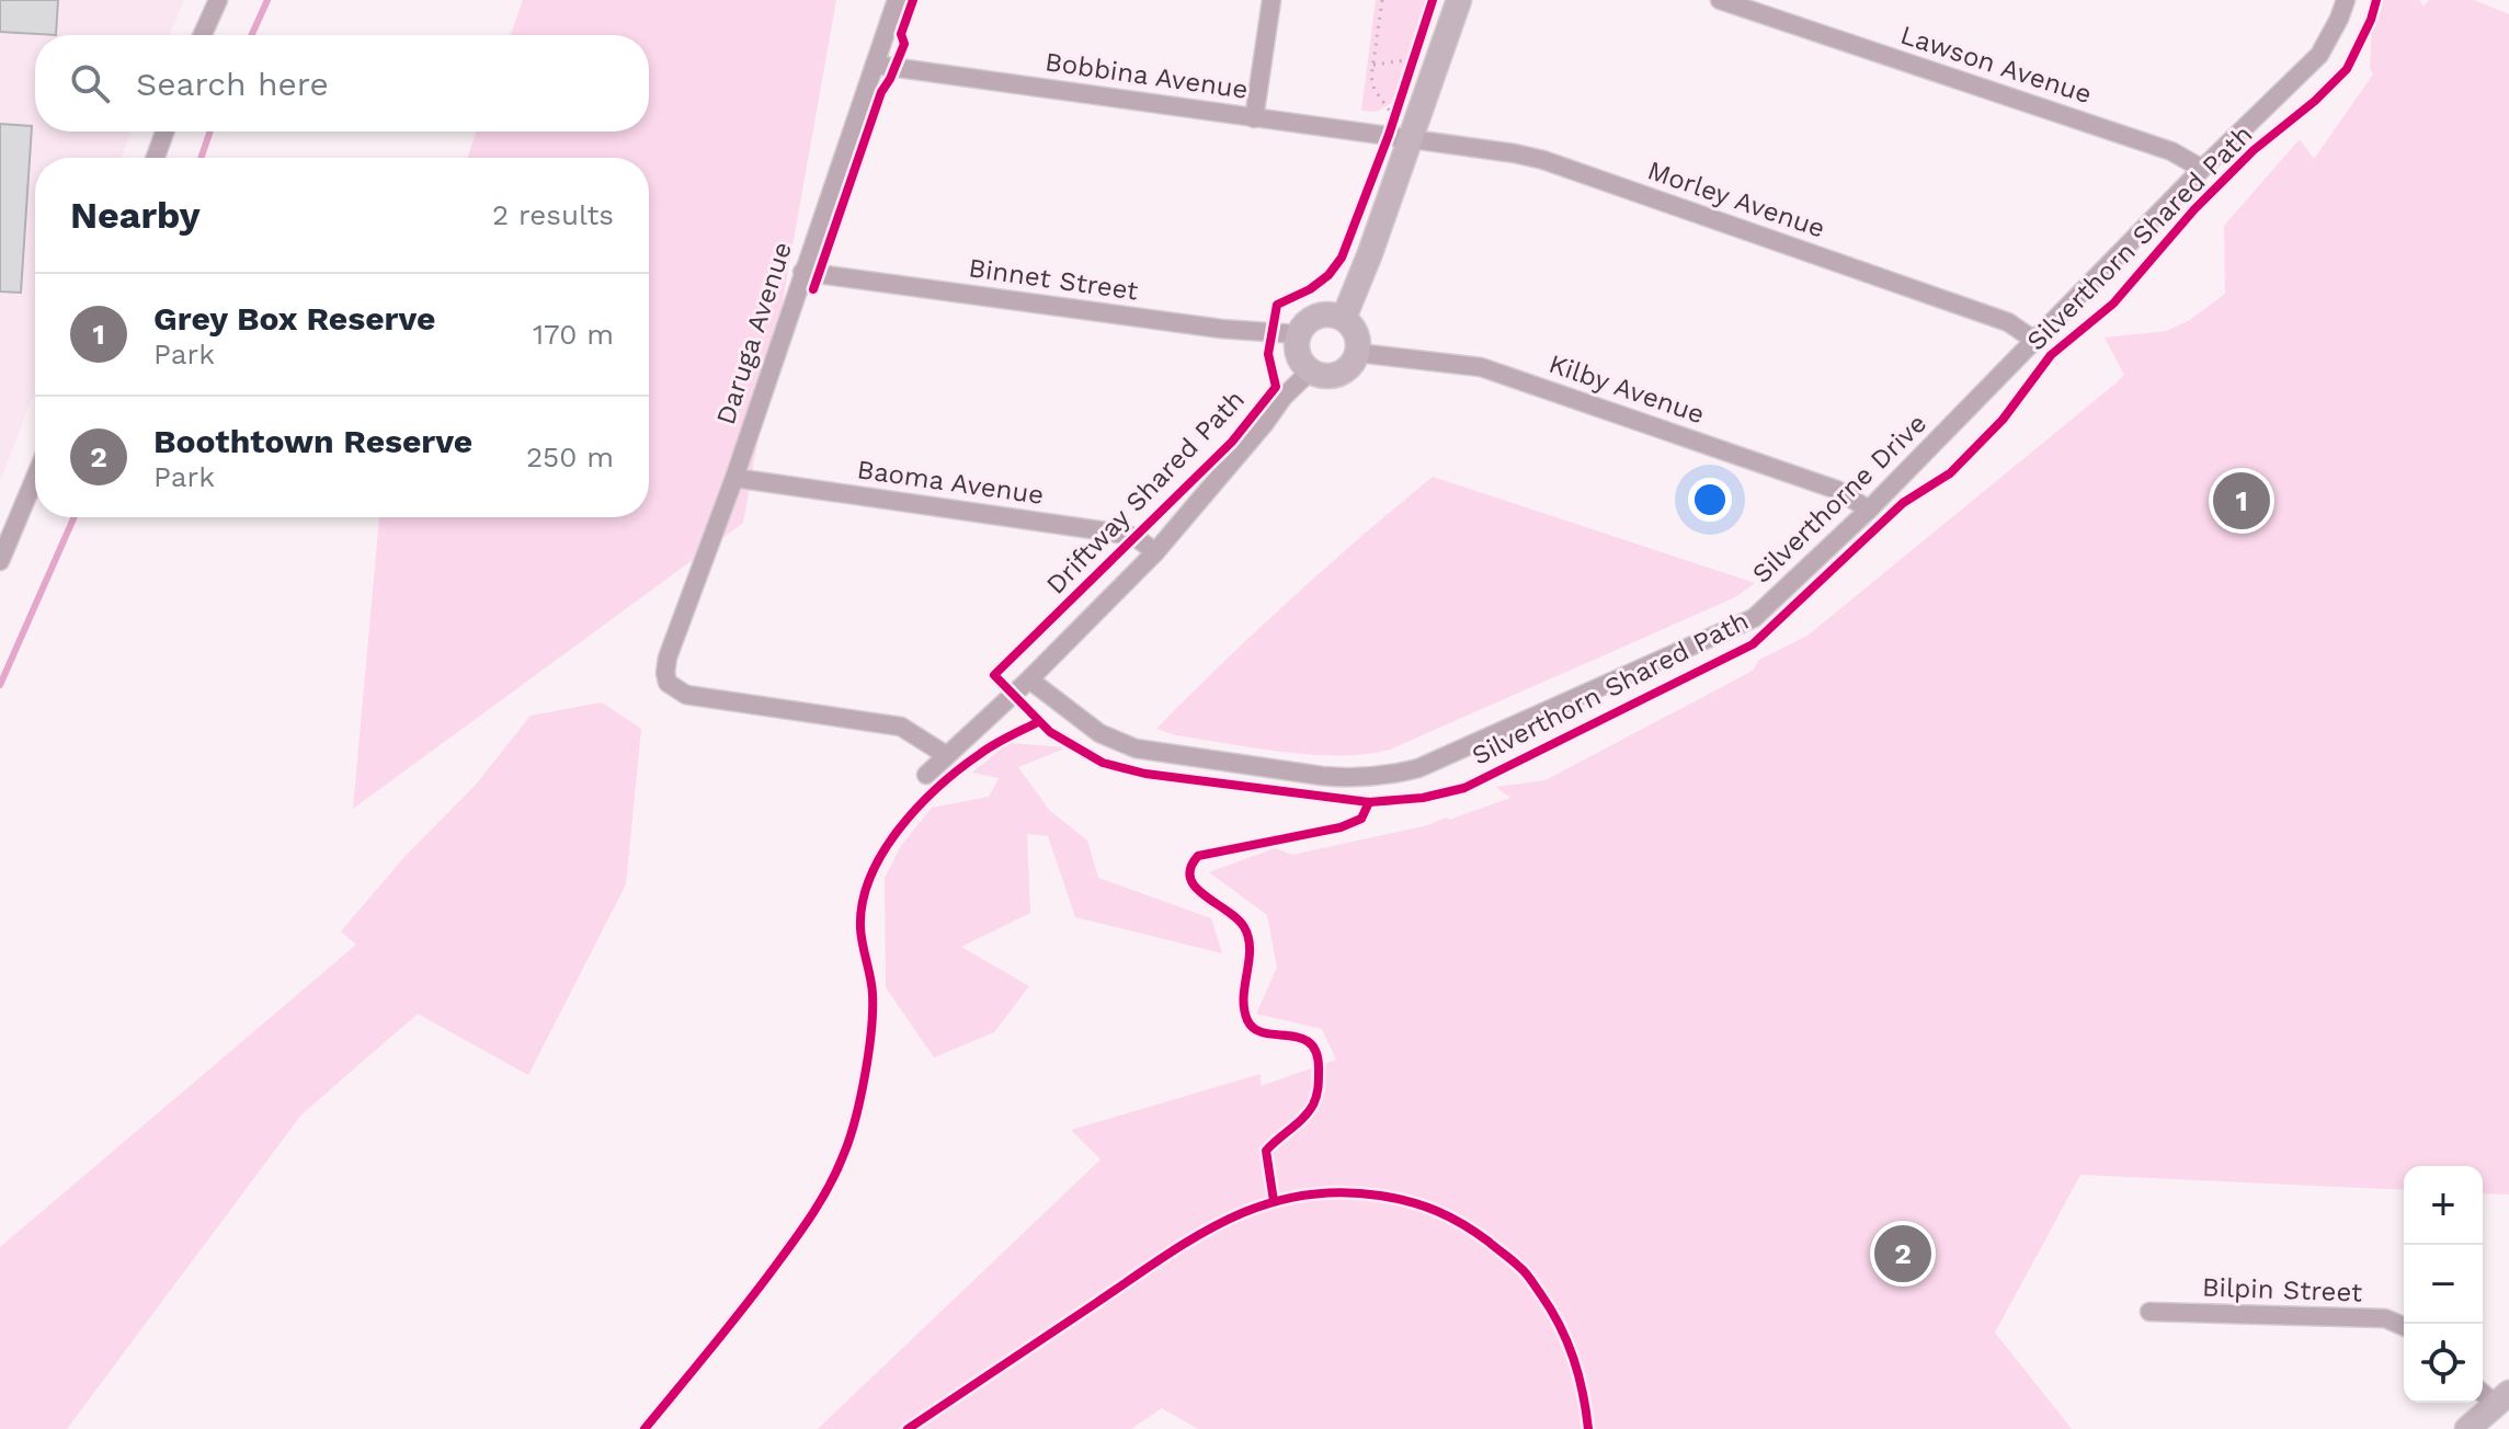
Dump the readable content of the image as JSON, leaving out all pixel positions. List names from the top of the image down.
{
  "streets": {
    "street": [
      "Lawson Avenue",
      "Bobbina Avenue",
      "Morley Avenue",
      "Binnet Street",
      "Daruga Avenue",
      "Kilby Avenue",
      "Baoma Avenue",
      "Silverthorne Drive",
      "Bilpin Street"
    ],
    "cycle path": ["Silverthorn Shared Path"]
  },
  "crossings": [
    ["Lawson Avenue", "Silverthorne Drive"],
    ["Bobbina Avenue", "Morley Avenue"],
    ["Bobbina Avenue", "Daruga Avenue"],
    ["Morley Avenue", "Silverthorne Drive"],
    ["Binnet Street", "Daruga Avenue"],
    ["Binnet Street", "Kilby Avenue"],
    ["Daruga Avenue", "Baoma Avenue"],
    ["Kilby Avenue", "Silverthorne Drive"]
  ],
  "page": {
    "search": "Search here",
    "heading": ["Nearby", "2 results"],
    "list": [
      {
        "mark": "1",
        "name": "Grey Box Reserve",
        "note": "Park",
        "value": "170 m"
      },
      {
        "mark": "2",
        "name": "Boothtown Reserve",
        "note": "Park",
        "value": "250 m"
      }
    ],
    "pins": ["1", "2"],
    "map_buttons": ["+", "−"]
  }
}
